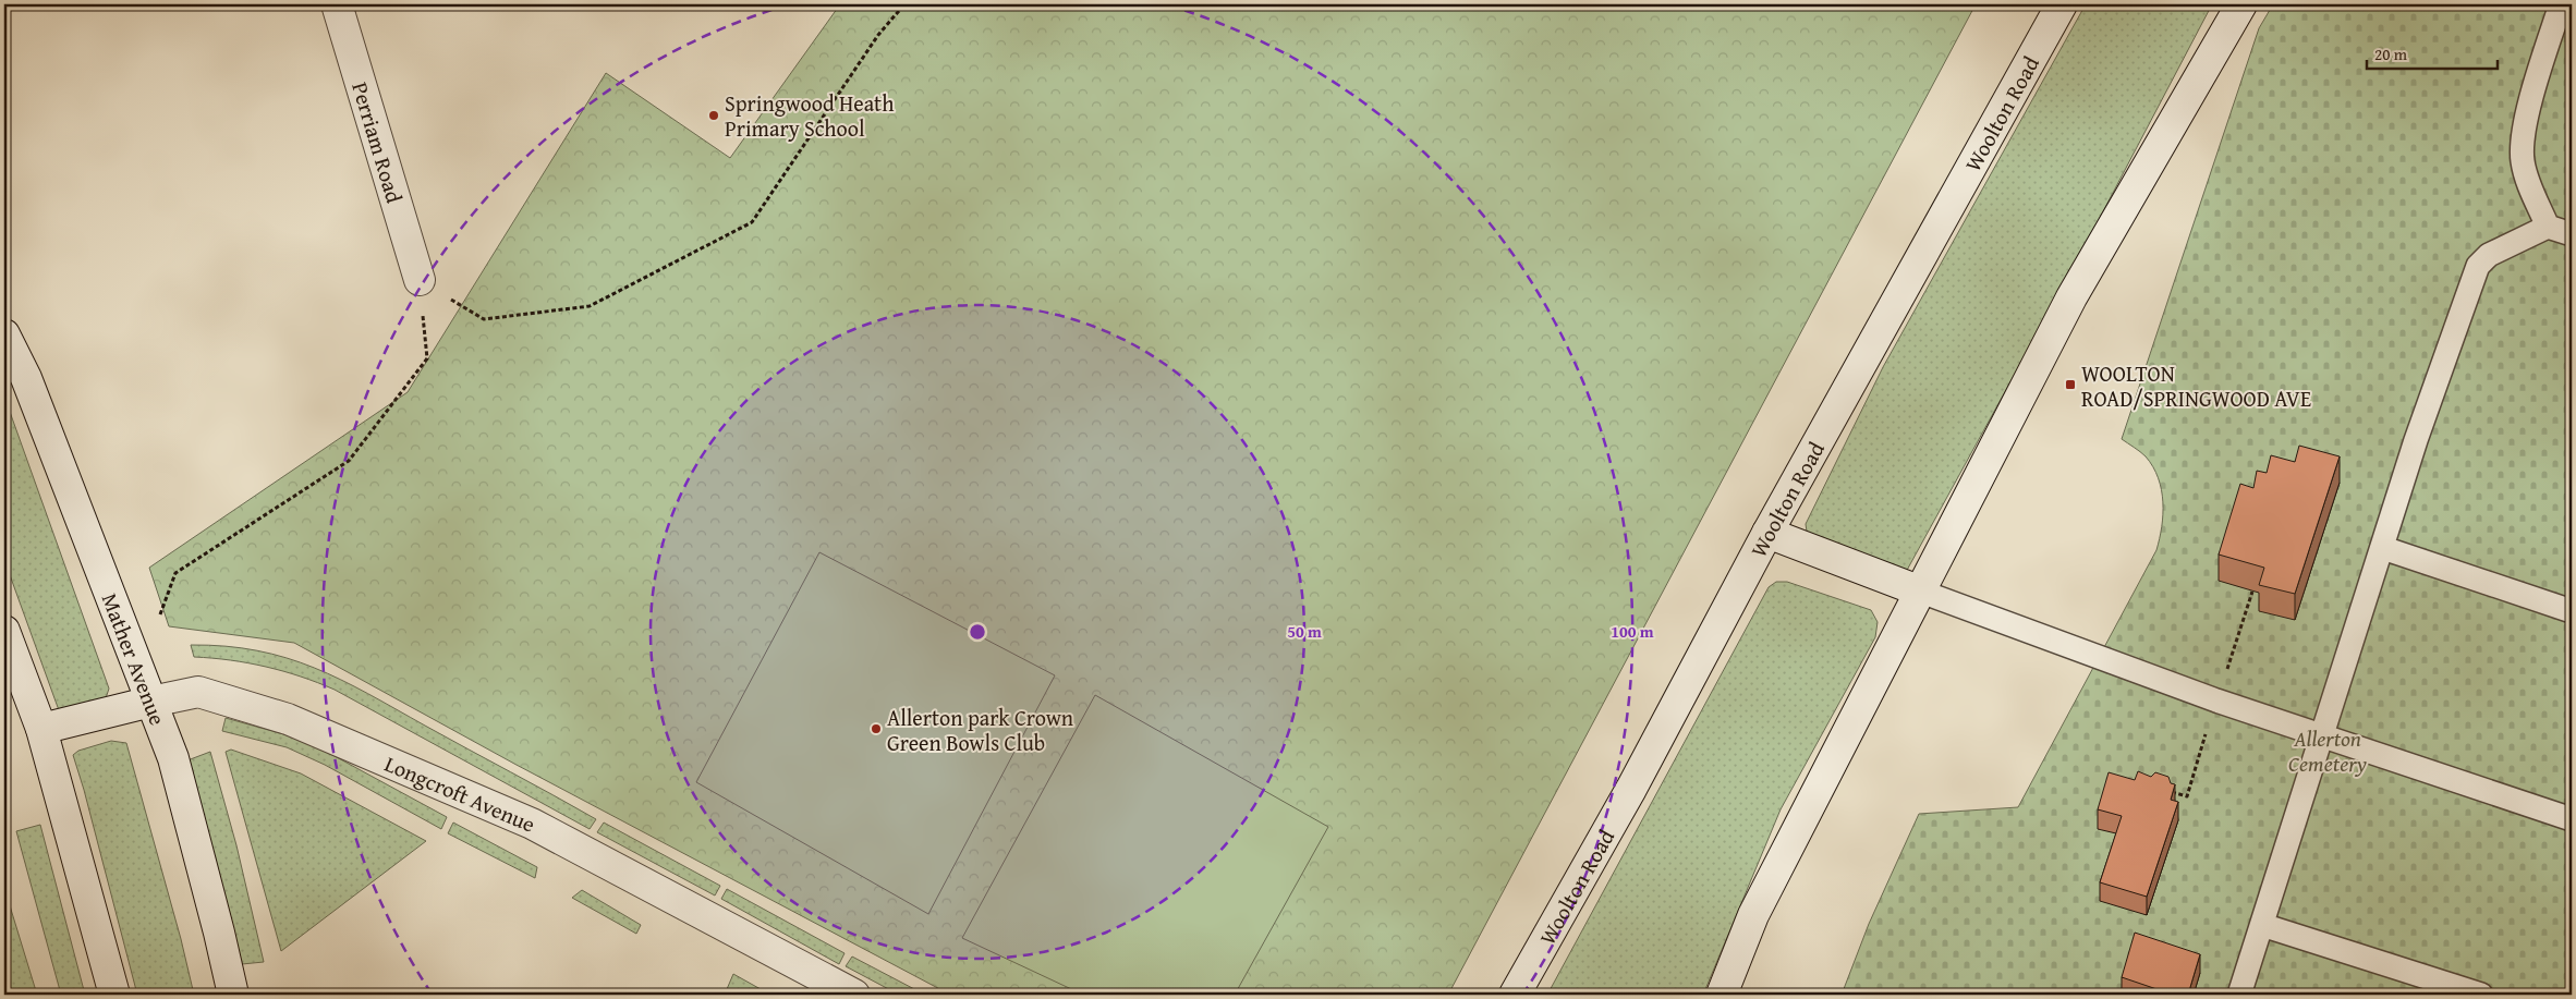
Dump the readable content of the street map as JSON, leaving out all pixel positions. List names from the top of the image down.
{
  "streets": {
    "main road": [
      "Woolton Road",
      "Perriam Road",
      "Mather Avenue",
      "Longcroft Avenue"
    ]
  },
  "crossings": [
    ["Mather Avenue", "Longcroft Avenue"]
  ],
  "parks": ["Allerton Cemetery"],
  "places": {
    "other": ["Springwood Heath Primary School", "Allerton park Crown Green Bowls Club"],
    "transit": ["WOOLTON ROAD/SPRINGWOOD AVE"]
  },
  "scale_bar": "20 m",
  "rings": ["50 m", "100 m"]
}
